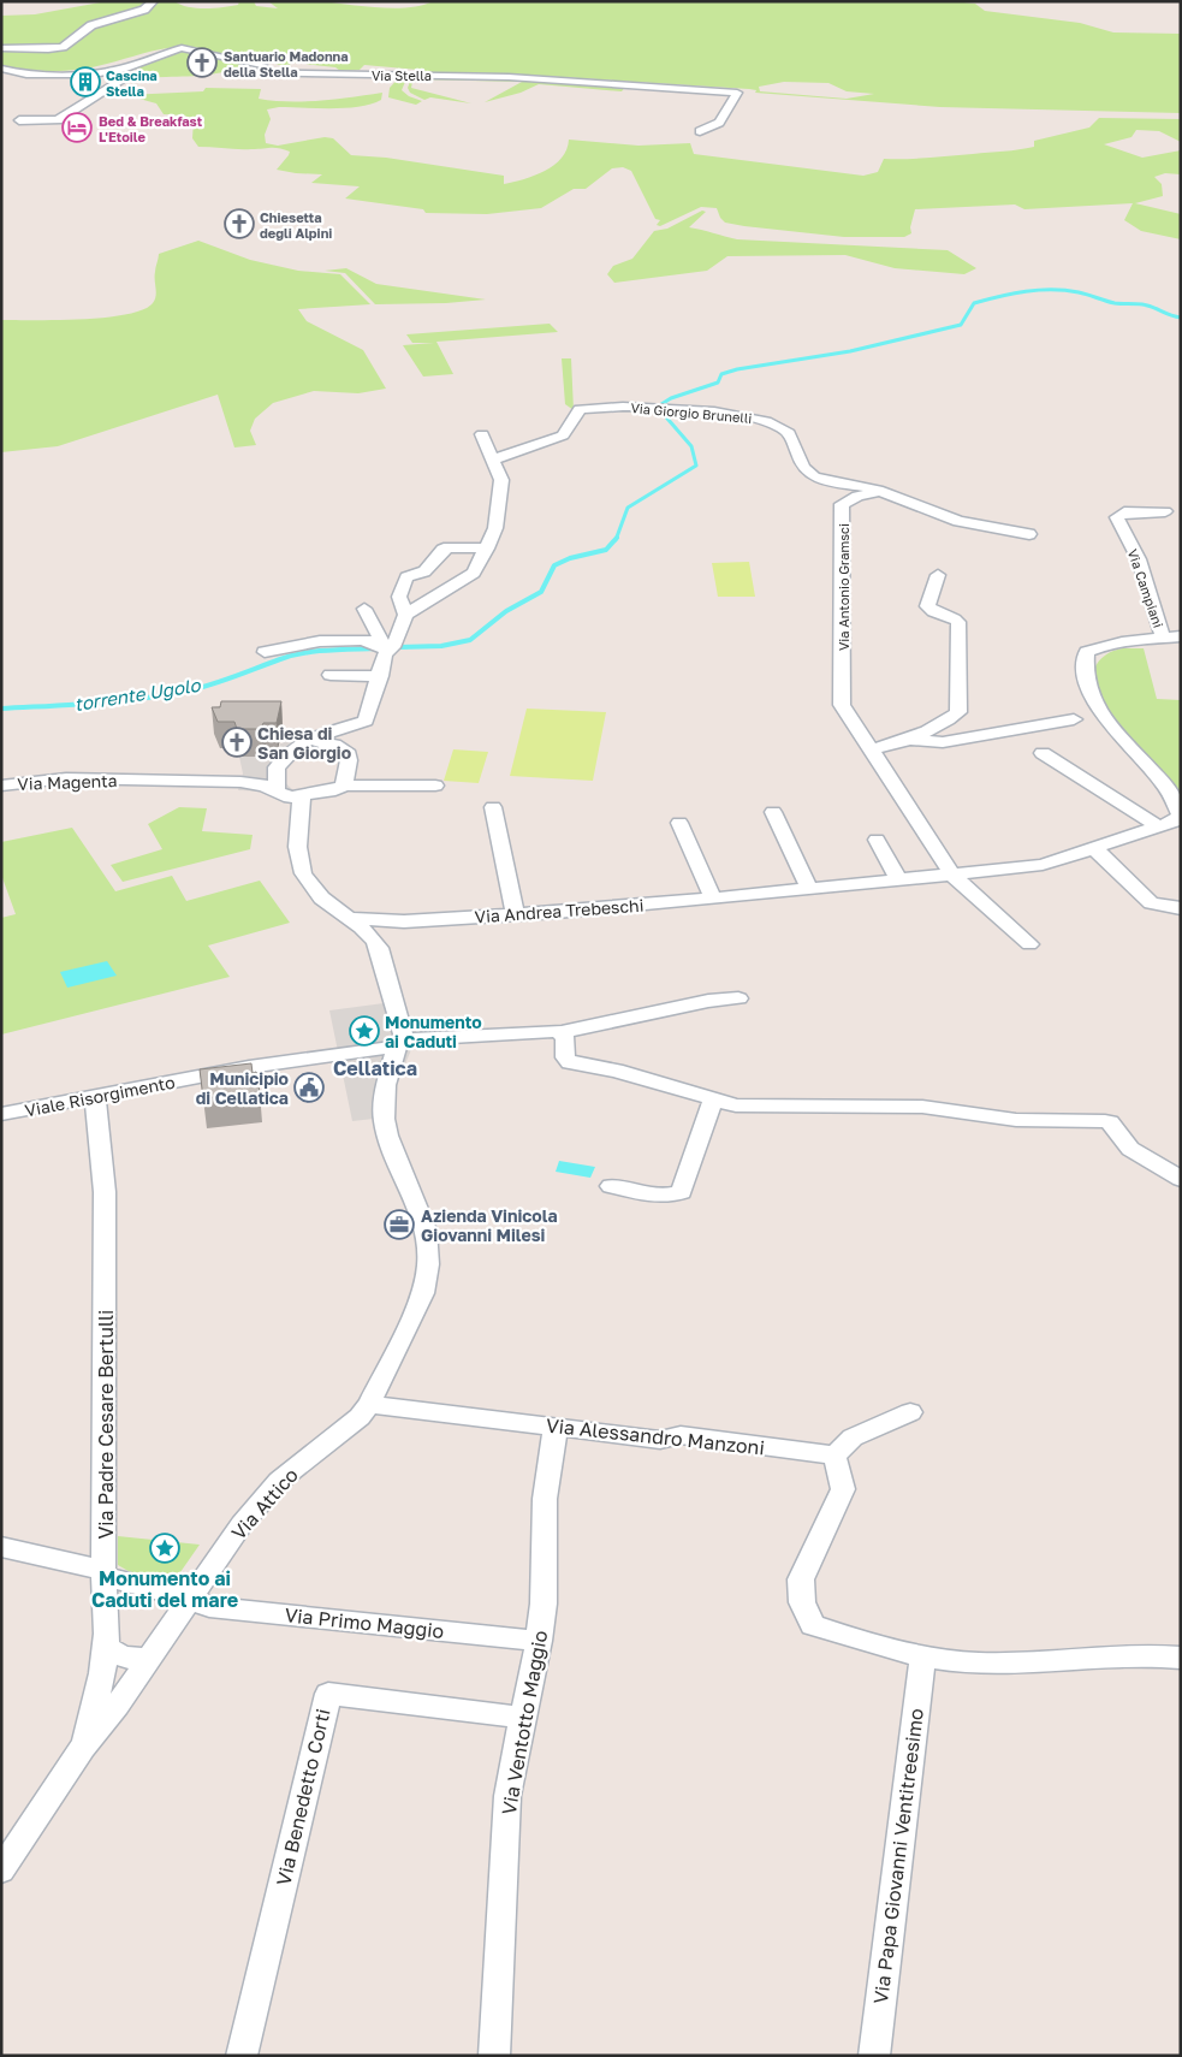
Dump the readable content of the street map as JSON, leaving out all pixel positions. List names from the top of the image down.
{
  "streets": {
    "street": [
      "Via Stella",
      "Via Giorgio Brunelli",
      "Via Antonio Gramsci",
      "Via Campiani",
      "Via Magenta",
      "Via Andrea Trebeschi",
      "Viale Risorgimento",
      "Via Padre Cesare Bertulli",
      "Via Alessandro Manzoni",
      "Via Attico",
      "Via Primo Maggio",
      "Via Ventotto Maggio",
      "Via Benedetto Corti",
      "Via Papa Giovanni Ventitreesimo"
    ]
  },
  "crossings": [
    ["Via Giorgio Brunelli", "Via Antonio Gramsci"],
    ["Via Antonio Gramsci", "Via Andrea Trebeschi"],
    ["Via Campiani", "Via Andrea Trebeschi"],
    ["Viale Risorgimento", "Via Padre Cesare Bertulli"],
    ["Viale Risorgimento", "Via Attico"],
    ["Via Padre Cesare Bertulli", "Via Attico"],
    ["Via Padre Cesare Bertulli", "Via Primo Maggio"],
    ["Via Alessandro Manzoni", "Via Attico"],
    ["Via Alessandro Manzoni", "Via Ventotto Maggio"],
    ["Via Attico", "Via Primo Maggio"],
    ["Via Primo Maggio", "Via Ventotto Maggio"],
    ["Via Ventotto Maggio", "Via Benedetto Corti"]
  ],
  "districts": ["Cellatica"],
  "water": ["torrente Ugolo"],
  "places": {
    "church": ["Santuario Madonna della Stella", "Chiesetta degli Alpini", "Chiesa di San Giorgio"],
    "building": ["Cascina Stella"],
    "hotel": ["Bed & Breakfast L'Etoile"],
    "place": ["Monumento ai Caduti", "Monumento ai Caduti del mare"],
    "public building": ["Municipio di Cellatica"],
    "office": ["Azienda Vinicola Giovanni Milesi"]
  }
}
